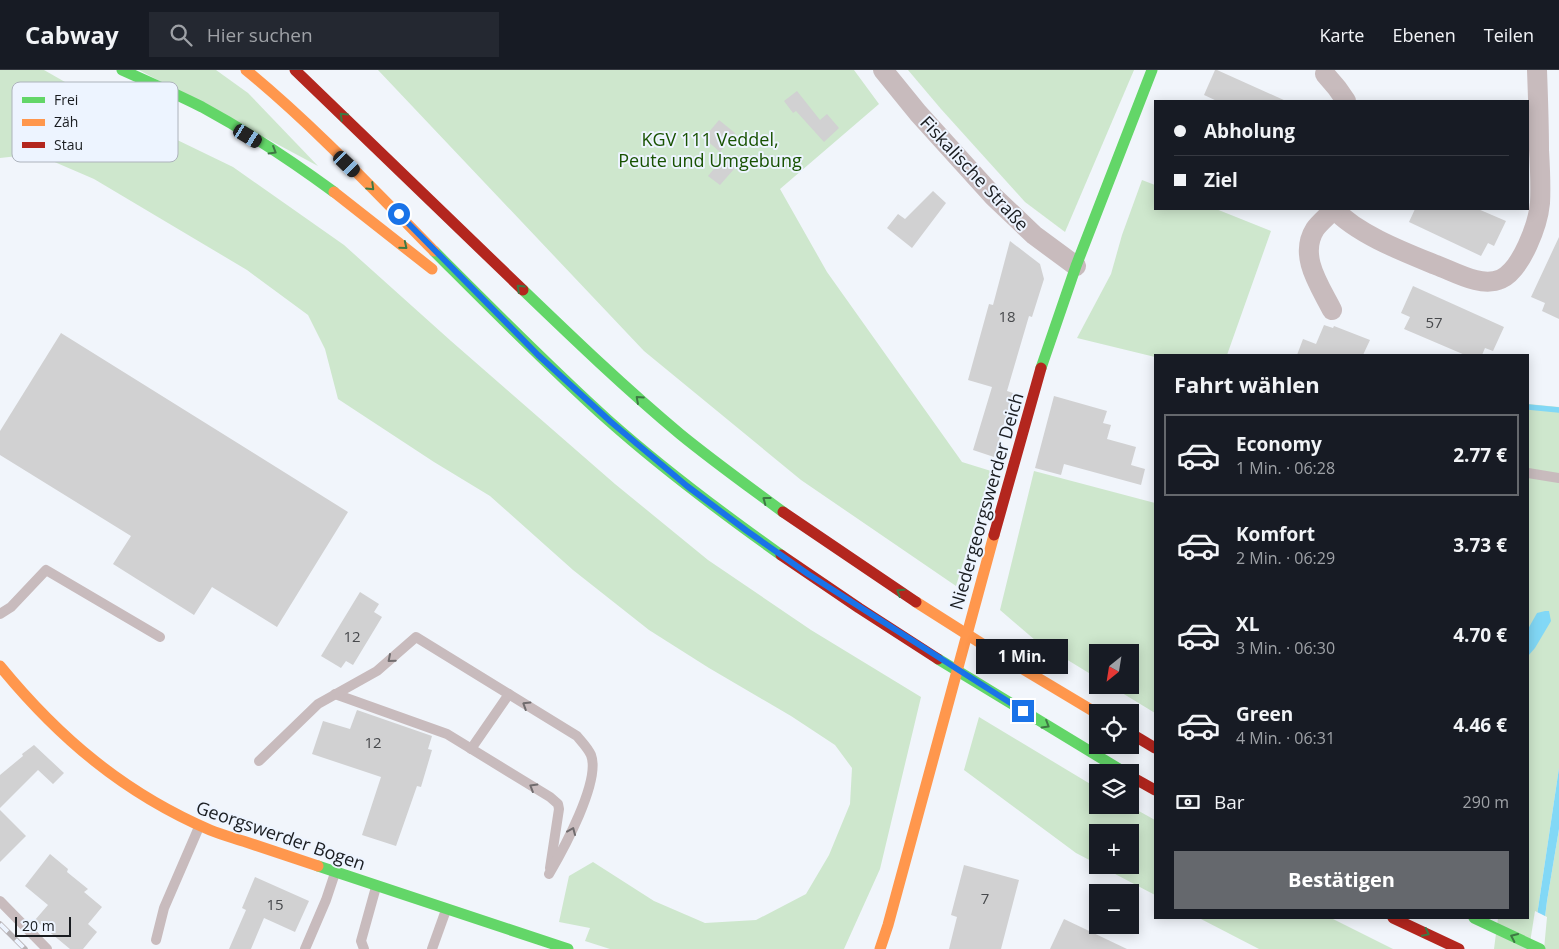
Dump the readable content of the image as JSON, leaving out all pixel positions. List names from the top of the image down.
{
  "streets": {
    "main road": ["Niedergeorgswerder Deich", "Georgswerder Bogen"],
    "street": ["Fiskalische Straße"]
  },
  "crossings": [
    ["Fiskalische Straße", "Niedergeorgswerder Deich"]
  ],
  "parks": ["KGV 111 Veddel, Peute und Umgebung"],
  "house_numbers": [
    "18",
    "57",
    "12",
    "12",
    "7",
    "15"
  ],
  "legend": ["Frei", "Zäh", "Stau"],
  "scale_bar": "20 m",
  "north": "bottom left",
  "page": {
    "header": "Cabway",
    "search": "Hier suchen",
    "nav": ["Karte", "Ebenen", "Teilen"],
    "banner": ["Abholung", "Ziel"],
    "heading": "Fahrt wählen",
    "list": [
      {
        "name": "Economy",
        "note": "1 Min. · 06:28",
        "value": "2.77 €"
      },
      {
        "name": "Komfort",
        "note": "2 Min. · 06:29",
        "value": "3.73 €"
      },
      {
        "name": "XL",
        "note": "3 Min. · 06:30",
        "value": "4.70 €"
      },
      {
        "name": "Green",
        "note": "4 Min. · 06:31",
        "value": "4.46 €"
      }
    ],
    "bubble": "1 Min.",
    "map_buttons": ["+", "−"],
    "pay": ["Bar", "290 m"],
    "buttons": "Bestätigen",
    "scale": "20 m"
  }
}
